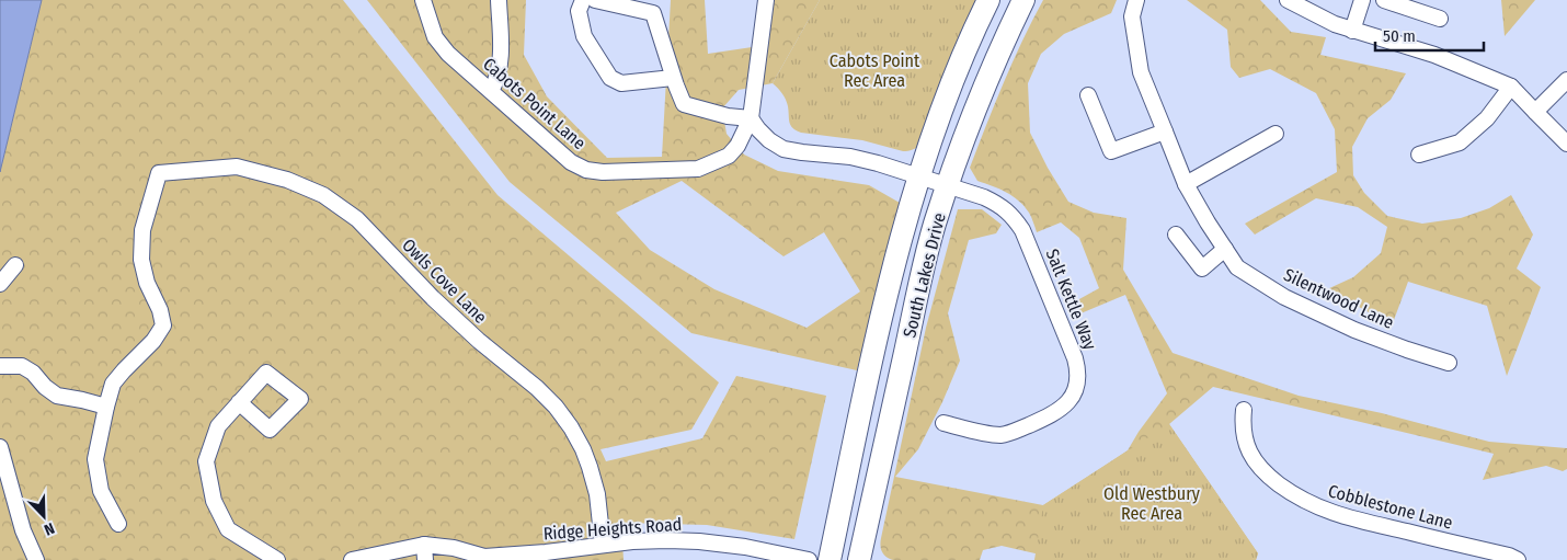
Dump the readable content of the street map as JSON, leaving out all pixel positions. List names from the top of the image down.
{
  "streets": {
    "main road": ["South Lakes Drive"],
    "street": [
      "Cabots Point Lane",
      "Owls Cove Lane",
      "Silentwood Lane",
      "Salt Kettle Way",
      "Cobblestone Lane",
      "Ridge Heights Road"
    ]
  },
  "crossings": [
    ["South Lakes Drive", "Salt Kettle Way"],
    ["Owls Cove Lane", "Ridge Heights Road"]
  ],
  "parks": ["Cabots Point Rec Area", "Old Westbury Rec Area"],
  "scale_bar": "50 m",
  "north": "bottom right"
}
